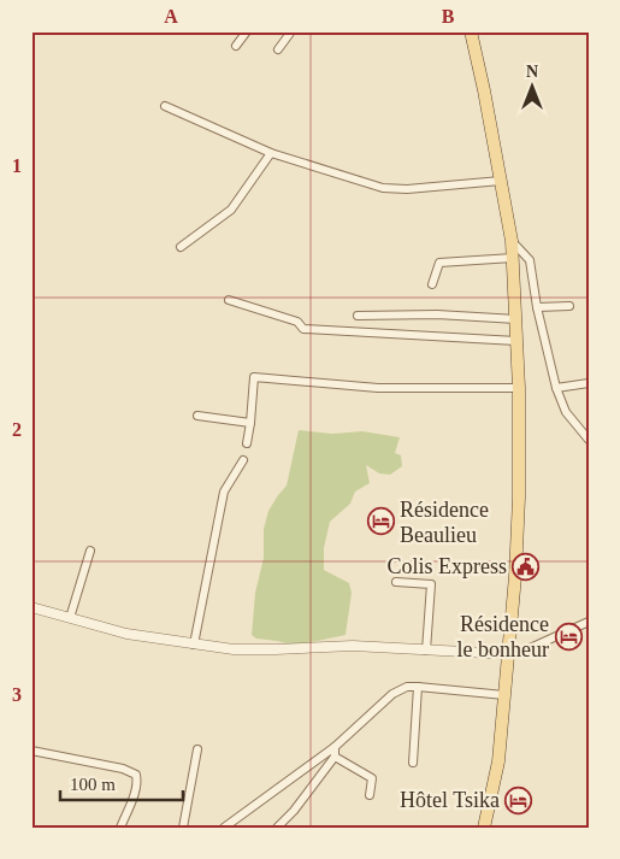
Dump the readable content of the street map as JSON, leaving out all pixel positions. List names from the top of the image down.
{
  "places": {
    "hotel": ["Résidence Beaulieu", "Résidence le bonheur", "Hôtel Tsika"],
    "public building": ["Colis Express"]
  },
  "scale_bar": "100 m",
  "north": "top",
  "grid": {
    "columns": ["A", "B"],
    "rows": ["1", "2", "3"]
  }
}
